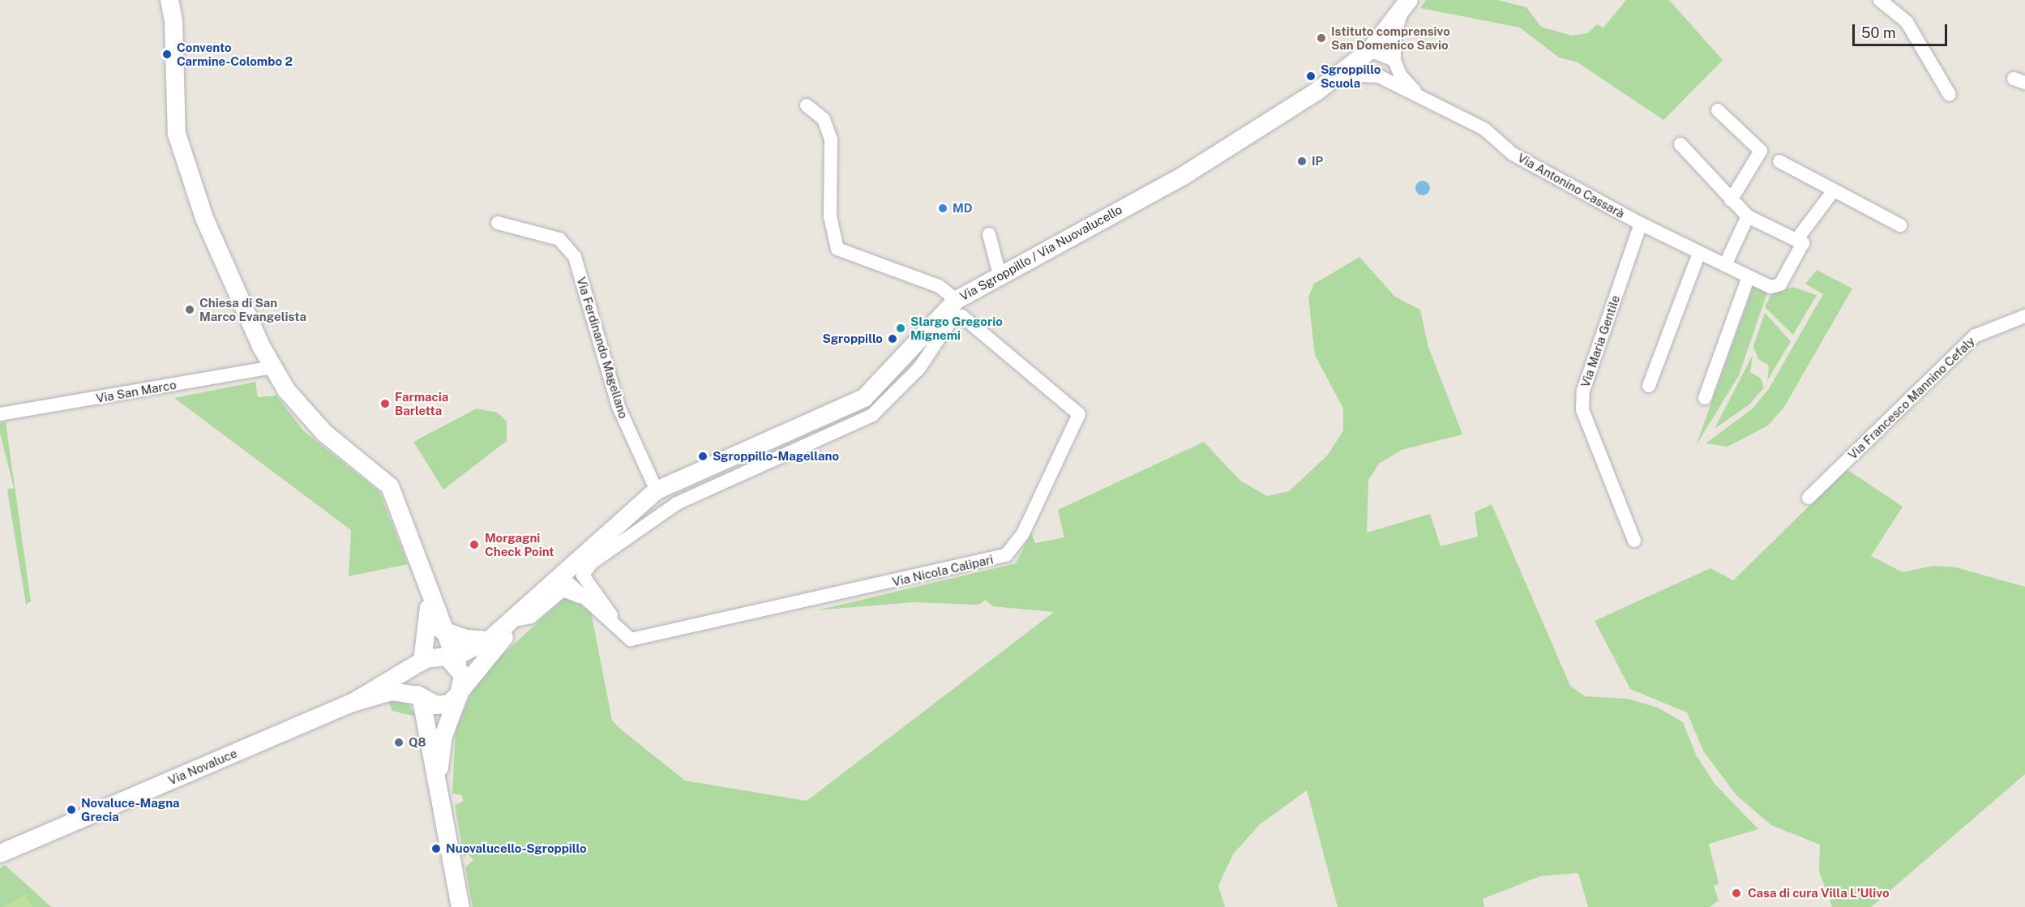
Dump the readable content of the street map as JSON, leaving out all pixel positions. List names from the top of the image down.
{
  "streets": {
    "main road": ["Via Sgroppillo / Via Nuovalucello", "Via Novaluce"],
    "street": [
      "Via Antonino Cassarà",
      "Via Maria Gentile",
      "Via Ferdinando Magellano",
      "Via San Marco",
      "Via Francesco Mannino Cefaly",
      "Via Nicola Calipari"
    ]
  },
  "crossings": [
    ["Via Antonino Cassarà", "Via Maria Gentile"],
    ["Via Sgroppillo / Via Nuovalucello", "Via Ferdinando Magellano"],
    ["Via Sgroppillo / Via Nuovalucello", "Via Nicola Calipari"]
  ],
  "places": [
    "Istituto comprensivo San Domenico Savio",
    "Convento Carmine-Colombo 2",
    "Sgroppillo Scuola",
    "IP",
    "MD",
    "Chiesa di San Marco Evangelista",
    "Slargo Gregorio Mignemi",
    "Sgroppillo",
    "Farmacia Barletta",
    "Sgroppillo-Magellano",
    "Morgagni Check Point",
    "Q8",
    "Novaluce-Magna Grecia",
    "Nuovalucello-Sgroppillo",
    "Casa di cura Villa L'Ulivo"
  ],
  "scale_bar": "50 m"
}
